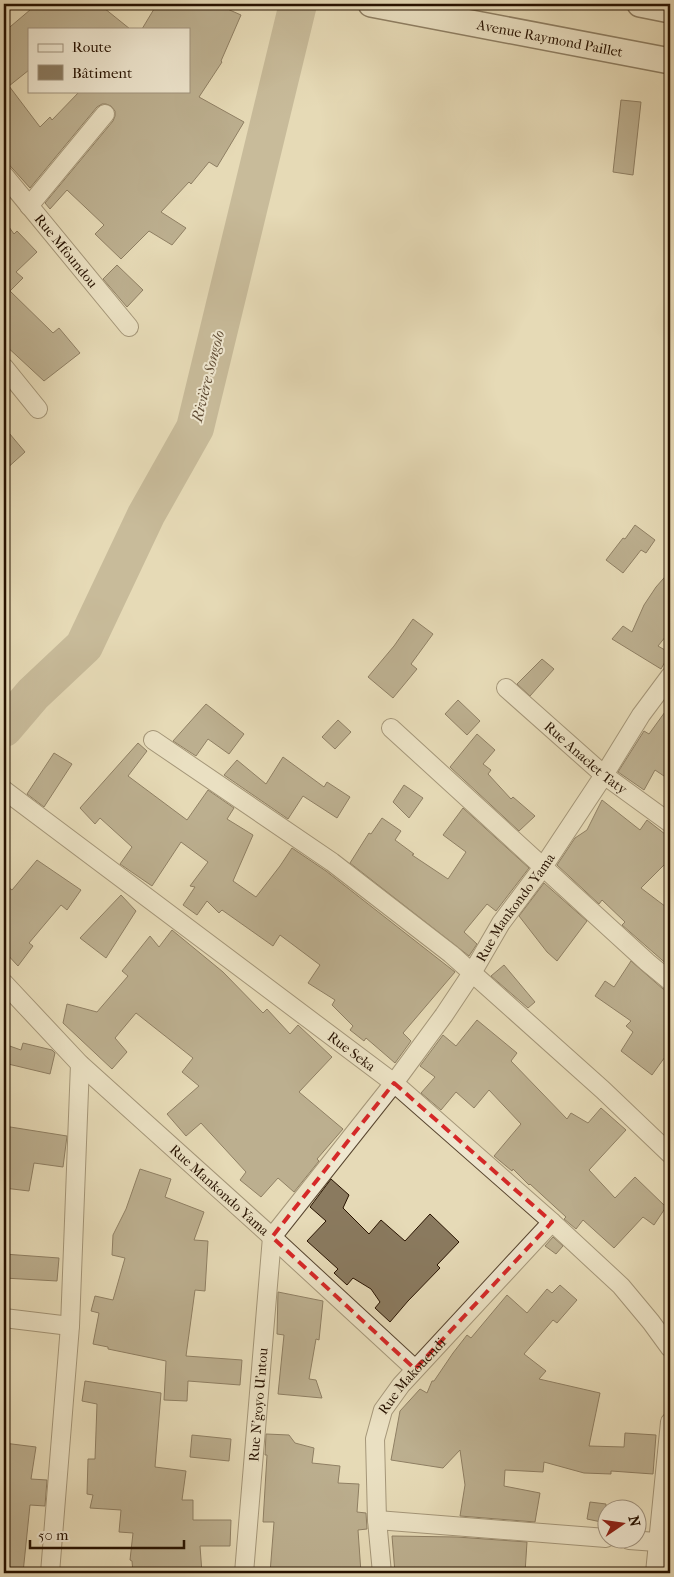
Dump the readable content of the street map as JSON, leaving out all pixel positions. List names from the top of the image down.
{
  "streets": {
    "main road": ["Avenue Raymond Paillet"],
    "street": [
      "Rue Mfoundou",
      "Rue Anaclet Taty",
      "Rue Mankondo Yama",
      "Rue Seka",
      "Rue Makouendi",
      "Rue N'goyo U'ntou"
    ]
  },
  "crossings": [
    ["Rue Anaclet Taty", "Rue Mankondo Yama"],
    ["Rue Mankondo Yama", "Rue Seka"],
    ["Rue Mankondo Yama", "Rue N'goyo U'ntou"],
    ["Rue Seka", "Rue Makouendi"]
  ],
  "water": ["Rivière Songolo"],
  "legend": ["Route", "Bâtiment"],
  "scale_bar": "50 m",
  "north": "right"
}
